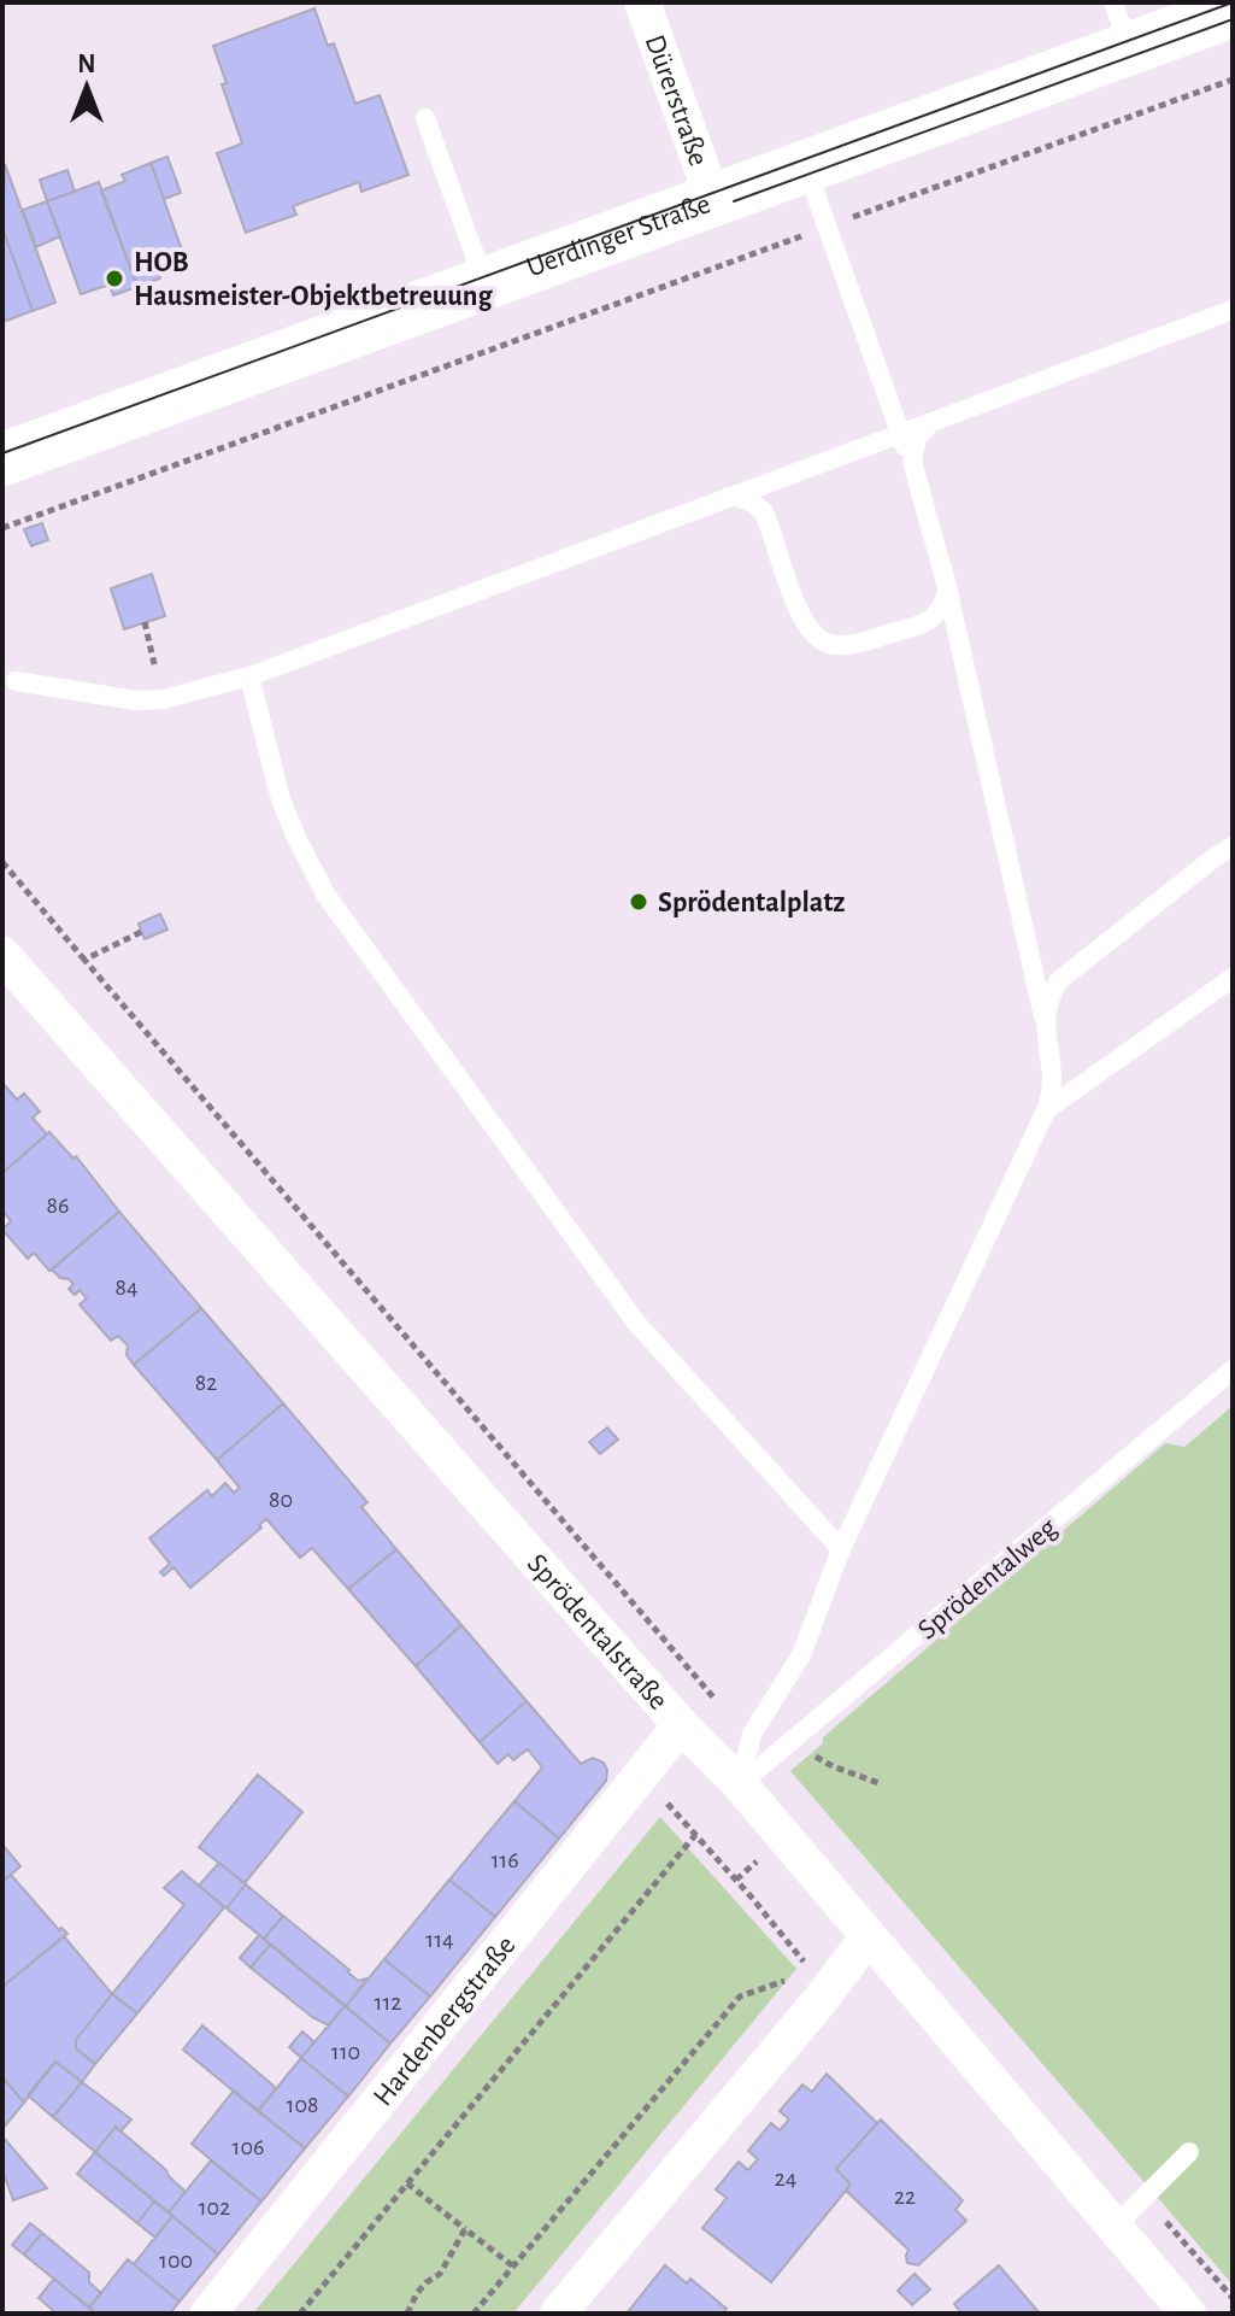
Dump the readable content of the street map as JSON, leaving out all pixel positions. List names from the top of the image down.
{
  "streets": {
    "main road": ["Uerdinger Straße"],
    "street": ["Dürerstraße", "Sprödentalstraße", "Hardenbergstraße"],
    "lane": ["Sprödentalweg"]
  },
  "crossings": [
    ["Dürerstraße", "Uerdinger Straße"],
    ["Sprödentalweg", "Sprödentalstraße"],
    ["Sprödentalstraße", "Hardenbergstraße"]
  ],
  "places": ["HOB Hausmeister-Objektbetreuung", "Sprödentalplatz"],
  "house_numbers": [
    "86",
    "84",
    "82",
    "80",
    "116",
    "114",
    "112",
    "110",
    "108",
    "106",
    "24",
    "22",
    "102",
    "100"
  ],
  "north": "top"
}
